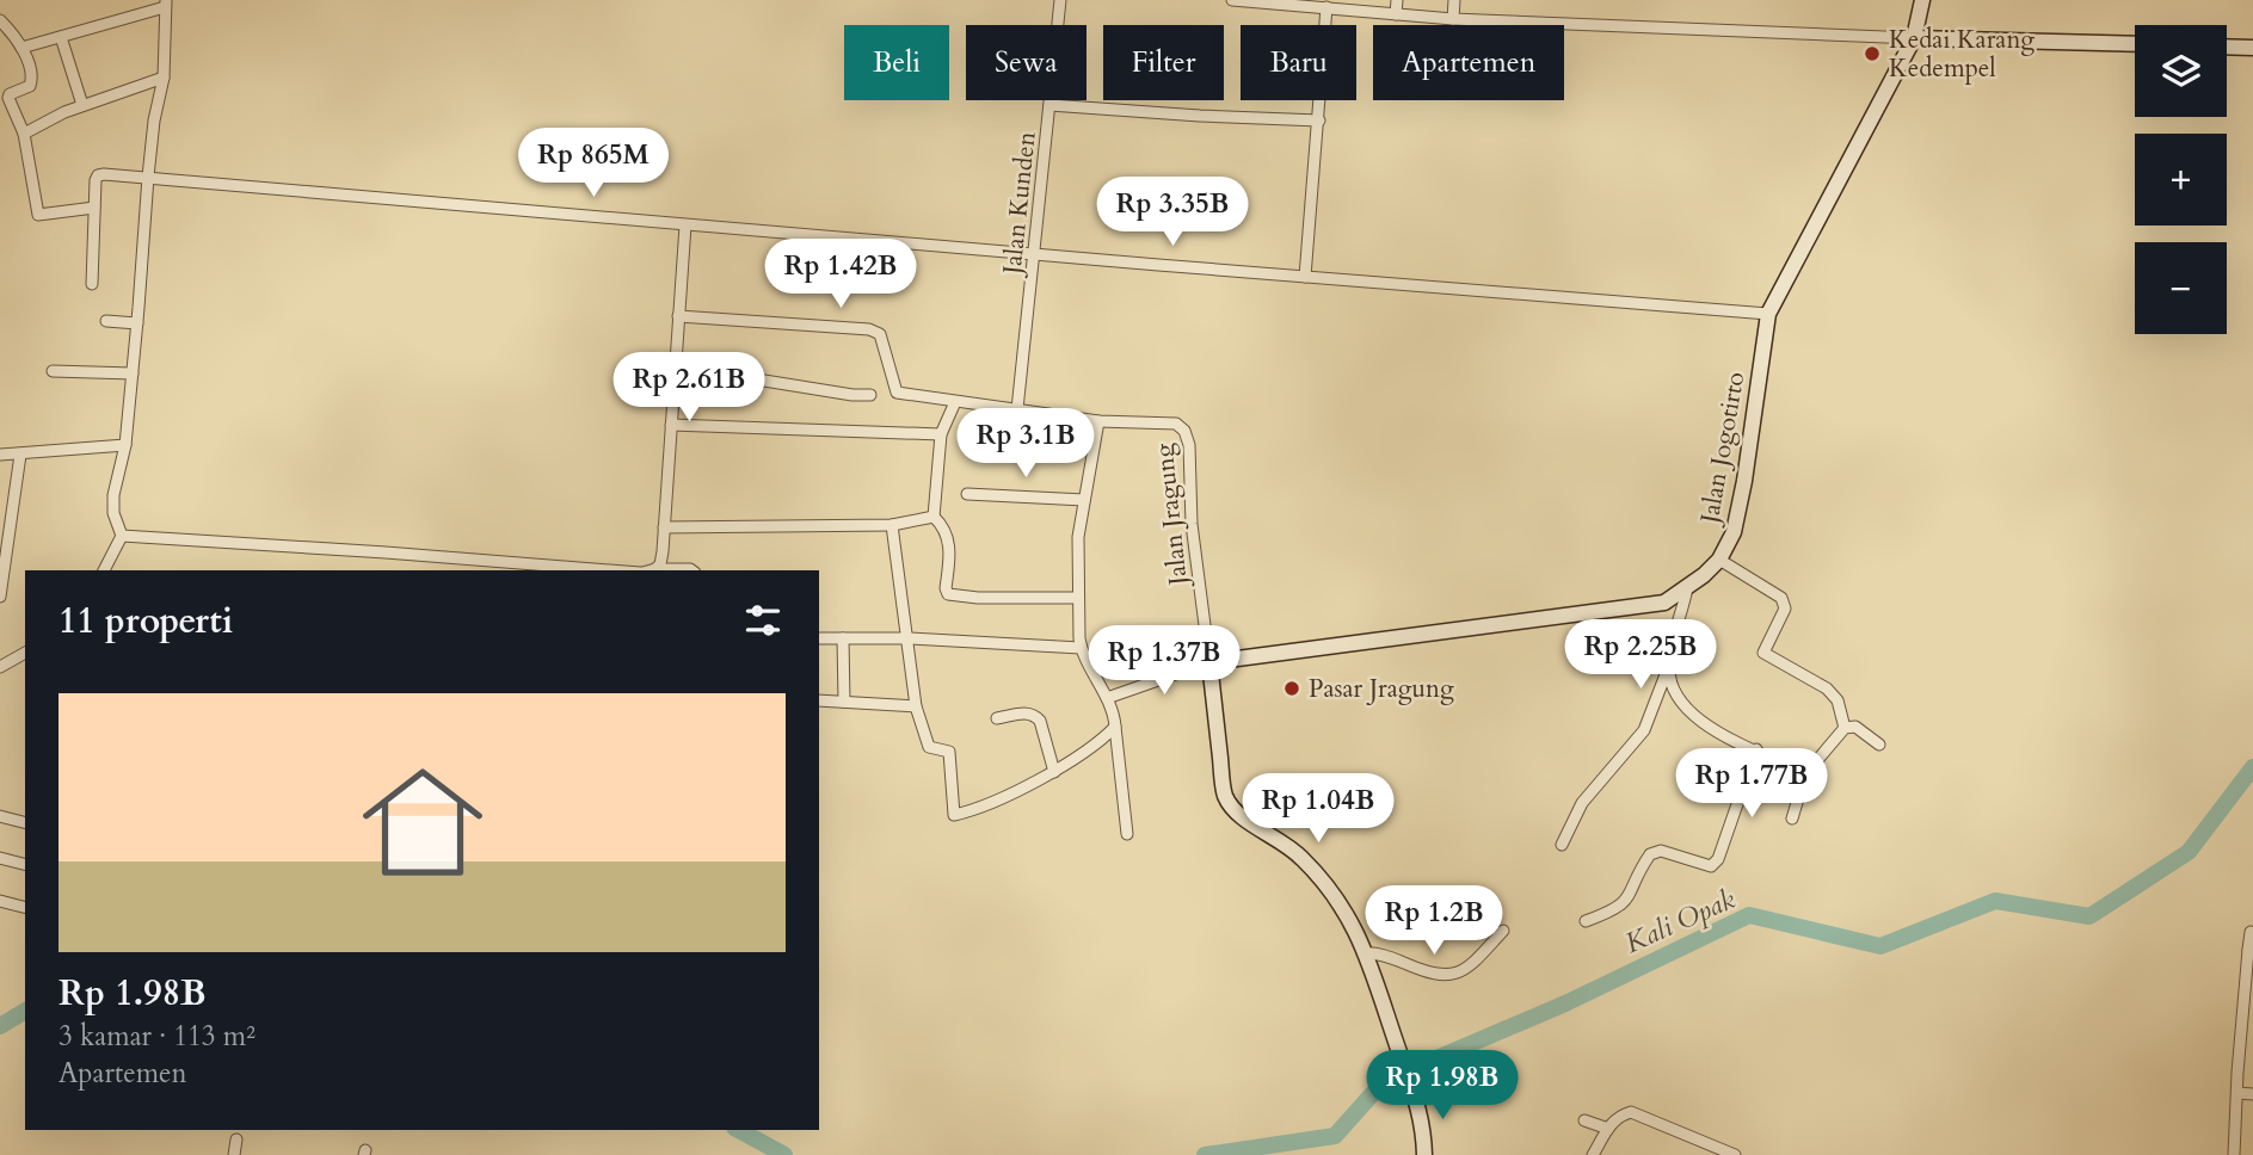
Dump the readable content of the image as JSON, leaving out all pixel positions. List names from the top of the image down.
{
  "streets": {
    "street": ["Jalan Kunden", "Jalan Jogotirto", "Jalan Jragung"]
  },
  "crossings": [
    ["Jalan Kunden", "Jalan Jragung"],
    ["Jalan Jogotirto", "Jalan Jragung"]
  ],
  "water": ["Kali Opak"],
  "places": ["Kedai Karang Kedempel", "Pasar Jragung"],
  "page": {
    "map_buttons": ["+", "−"],
    "chip": [
      "Beli",
      "Sewa",
      "Filter",
      "Baru",
      "Apartemen"
    ],
    "price": [
      "Rp 865M",
      "Rp 3.35B",
      "Rp 1.42B",
      "Rp 2.61B",
      "Rp 3.1B",
      "Rp 2.25B",
      "Rp 1.37B",
      "Rp 1.77B",
      "Rp 1.04B",
      "Rp 1.2B",
      "Rp 1.98B"
    ],
    "heading": "11 properti",
    "list": [
      {
        "name": "Rp 1.98B",
        "note": "3 kamar · 113 m² · Apartemen"
      }
    ]
  }
}
